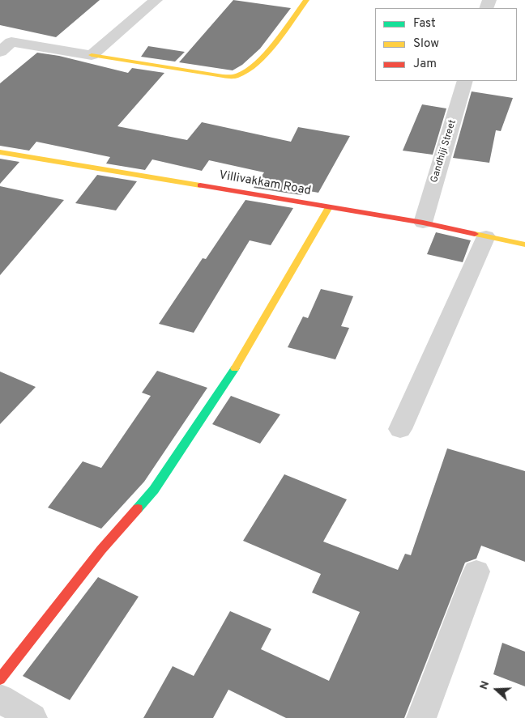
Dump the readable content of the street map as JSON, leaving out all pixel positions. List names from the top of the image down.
{
  "streets": {
    "street": ["Gandhiji Street", "Villivakkam Road"]
  },
  "crossings": [
    ["Gandhiji Street", "Villivakkam Road"]
  ],
  "legend": ["Fast", "Slow", "Jam"],
  "north": "left"
}
